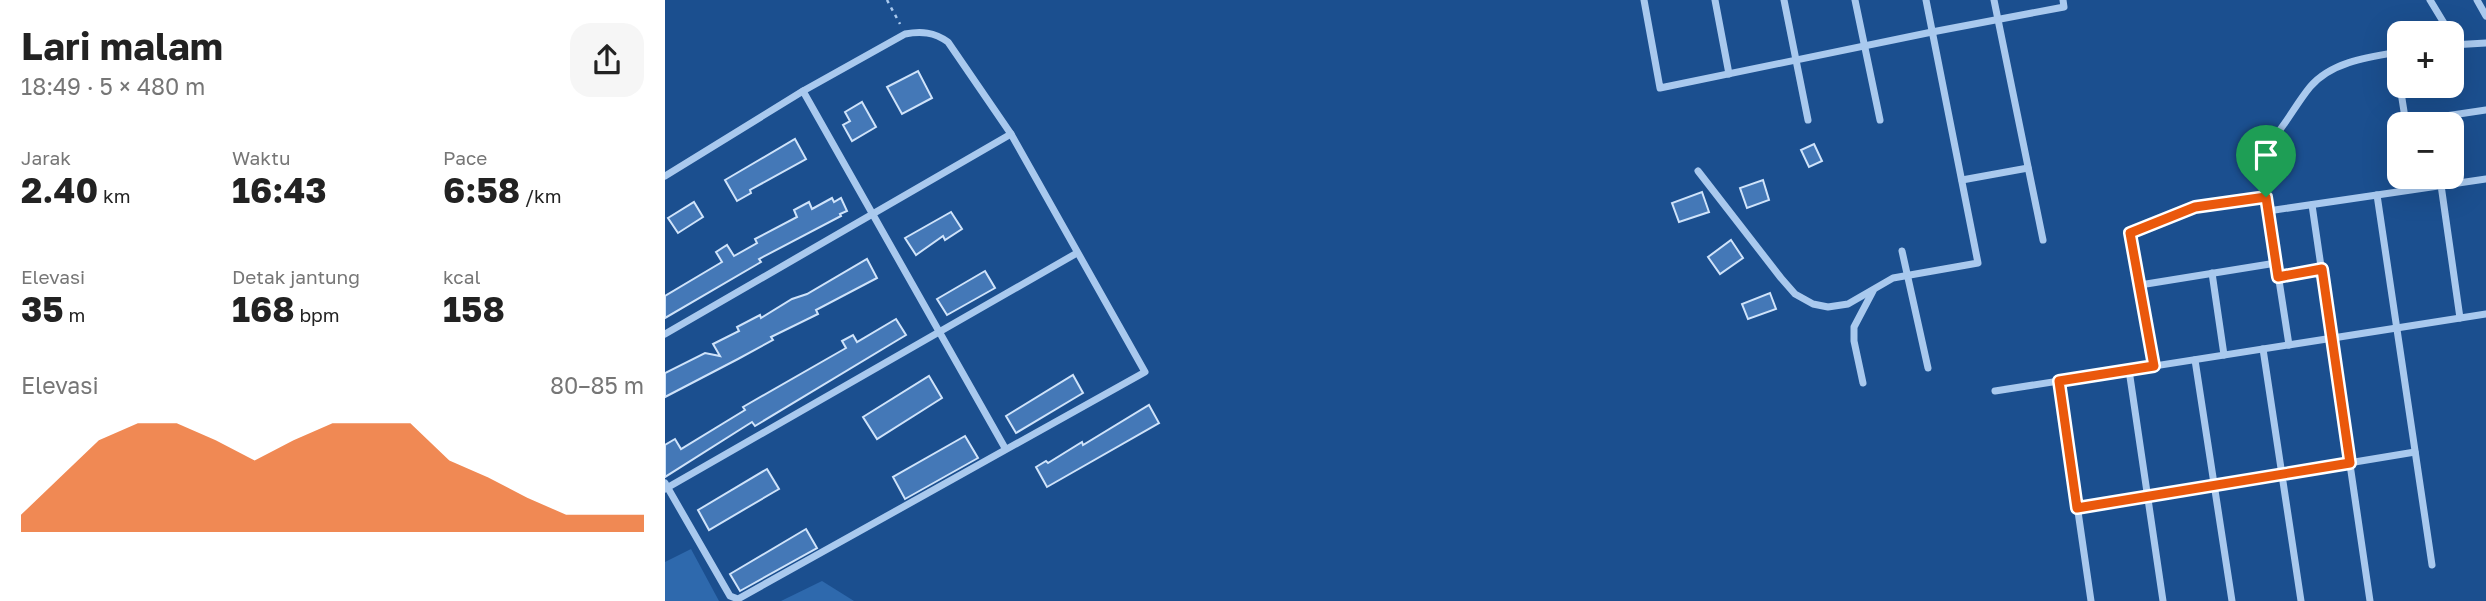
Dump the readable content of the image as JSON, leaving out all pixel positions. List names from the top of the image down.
{
  "page": {
    "heading": ["Lari malam", "18:49 · 5 × 480 m"],
    "map_buttons": ["+", "−"],
    "stats": [
      ["Jarak", "2.40 km"],
      ["Waktu", "16:43"],
      ["Pace", "6:58 /km"],
      ["Elevasi", "35 m"],
      ["Detak jantung", "168 bpm"],
      ["kcal", "158"]
    ],
    "chart": ["Elevasi", "80–85 m"]
  }
}
